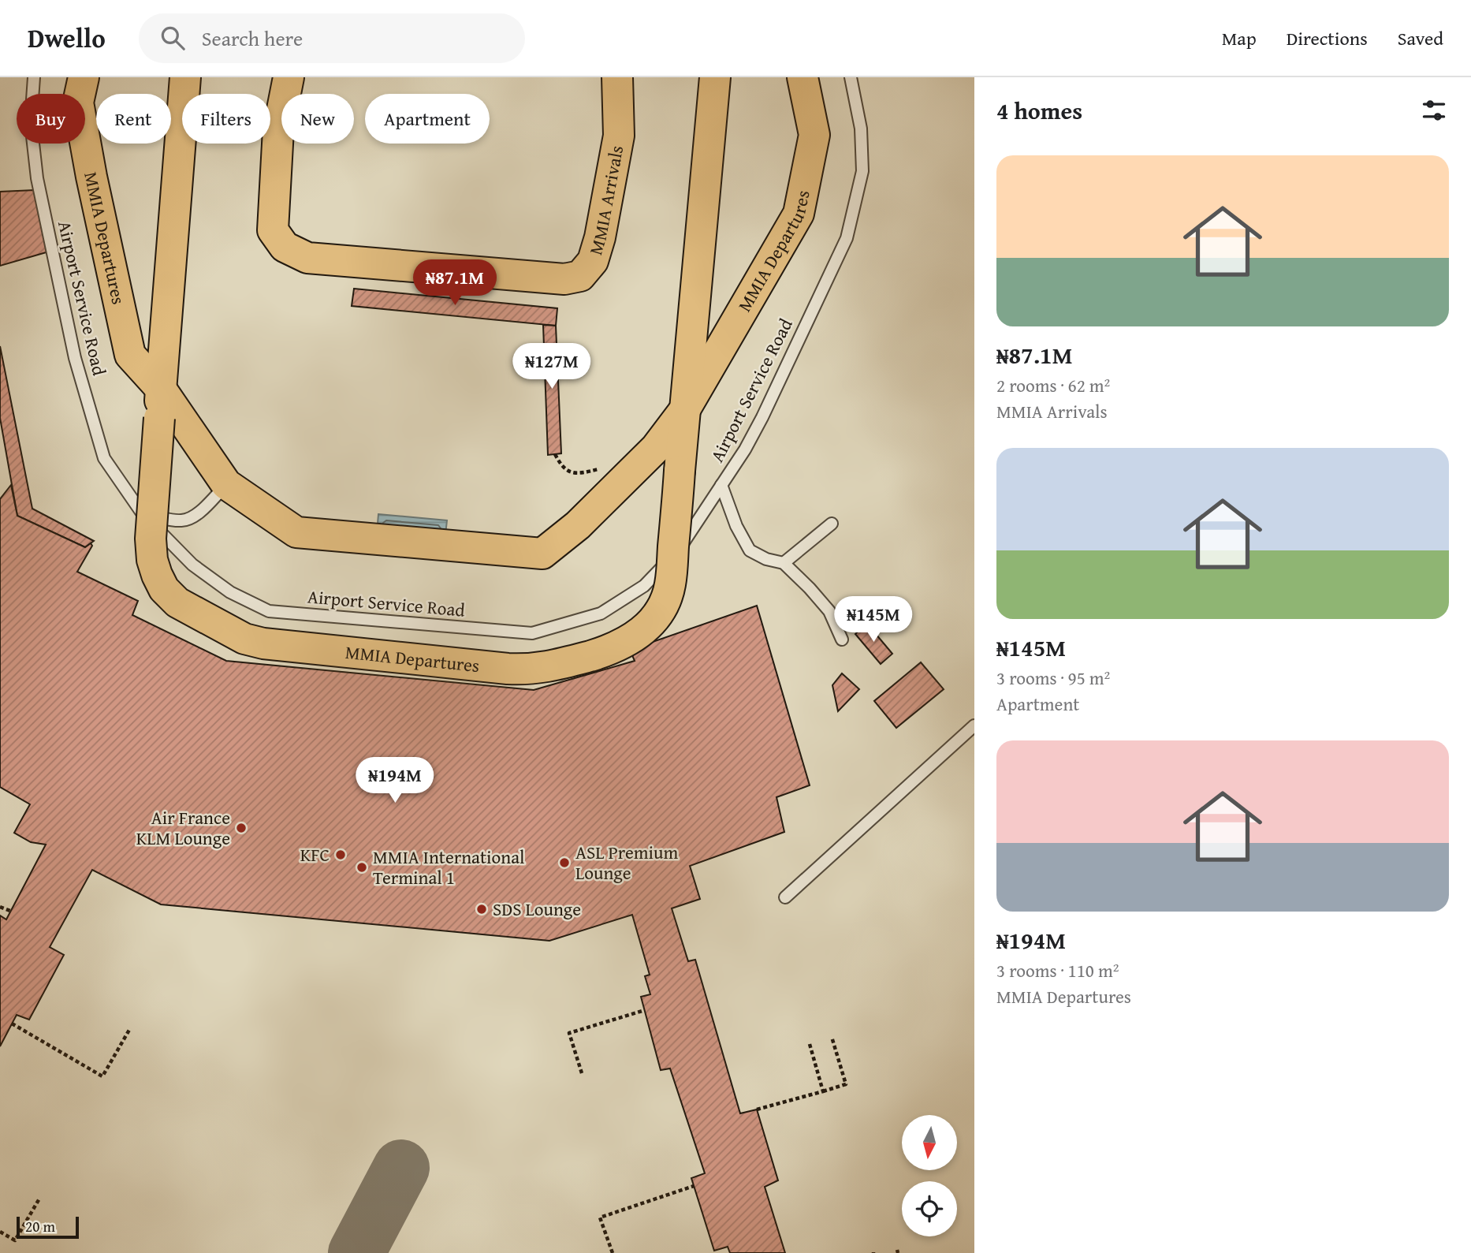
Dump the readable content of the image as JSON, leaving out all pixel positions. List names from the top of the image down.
{
  "streets": {
    "main road": ["MMIA Arrivals", "MMIA Departures"],
    "lane": ["Airport Service Road"]
  },
  "places": [
    "Air France KLM Lounge",
    "KFC",
    "ASL Premium Lounge",
    "MMIA International Terminal 1",
    "SDS Lounge"
  ],
  "scale_bar": "20 m",
  "north": "bottom",
  "page": {
    "header": "Dwello",
    "search": "Search here",
    "nav": ["Map", "Directions", "Saved"],
    "heading": "4 homes",
    "chip": [
      "Buy",
      "Rent",
      "Filters",
      "New",
      "Apartment"
    ],
    "list": [
      {
        "name": "₦87.1M",
        "note": "2 rooms · 62 m² · MMIA Arrivals"
      },
      {
        "name": "₦145M",
        "note": "3 rooms · 95 m² · Apartment"
      },
      {
        "name": "₦194M",
        "note": "3 rooms · 110 m² · MMIA Departures"
      }
    ],
    "price": [
      "₦87.1M",
      "₦127M",
      "₦145M",
      "₦194M"
    ],
    "scale": "20 m"
  }
}
